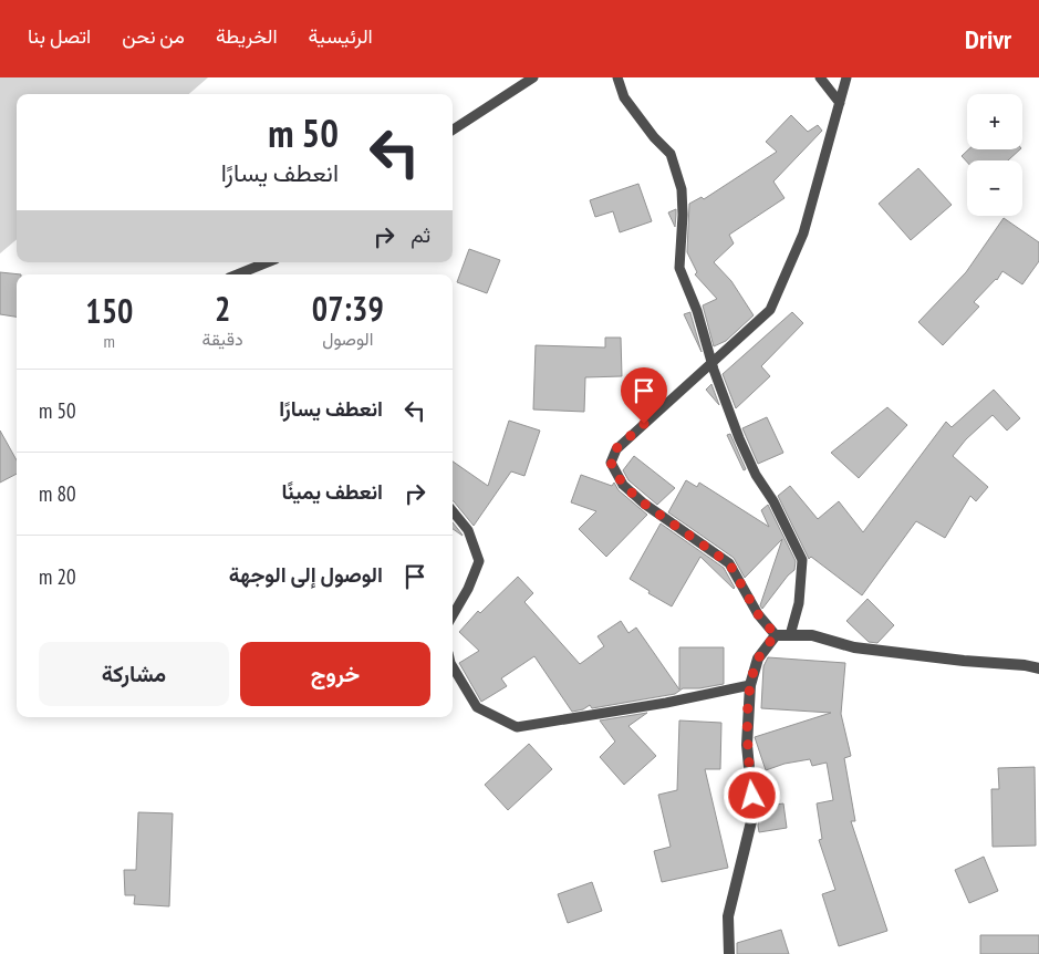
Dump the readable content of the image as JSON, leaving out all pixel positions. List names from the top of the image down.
{
  "page": {
    "header": "Drivr",
    "nav": [
      "الرئيسية",
      "الخريطة",
      "من نحن",
      "اتصل بنا"
    ],
    "map_buttons": ["+", "−"],
    "turn": ["50 m", "انعطف يسارًا"],
    "then": "ثم",
    "eta": [
      "07:39",
      "الوصول",
      "2",
      "دقيقة",
      "150",
      "m"
    ],
    "list": [
      {
        "name": "انعطف يسارًا",
        "value": "50 m"
      },
      {
        "name": "انعطف يمينًا",
        "value": "80 m"
      },
      {
        "name": "الوصول إلى الوجهة",
        "value": "20 m"
      }
    ],
    "buttons": ["خروج", "مشاركة"]
  }
}
